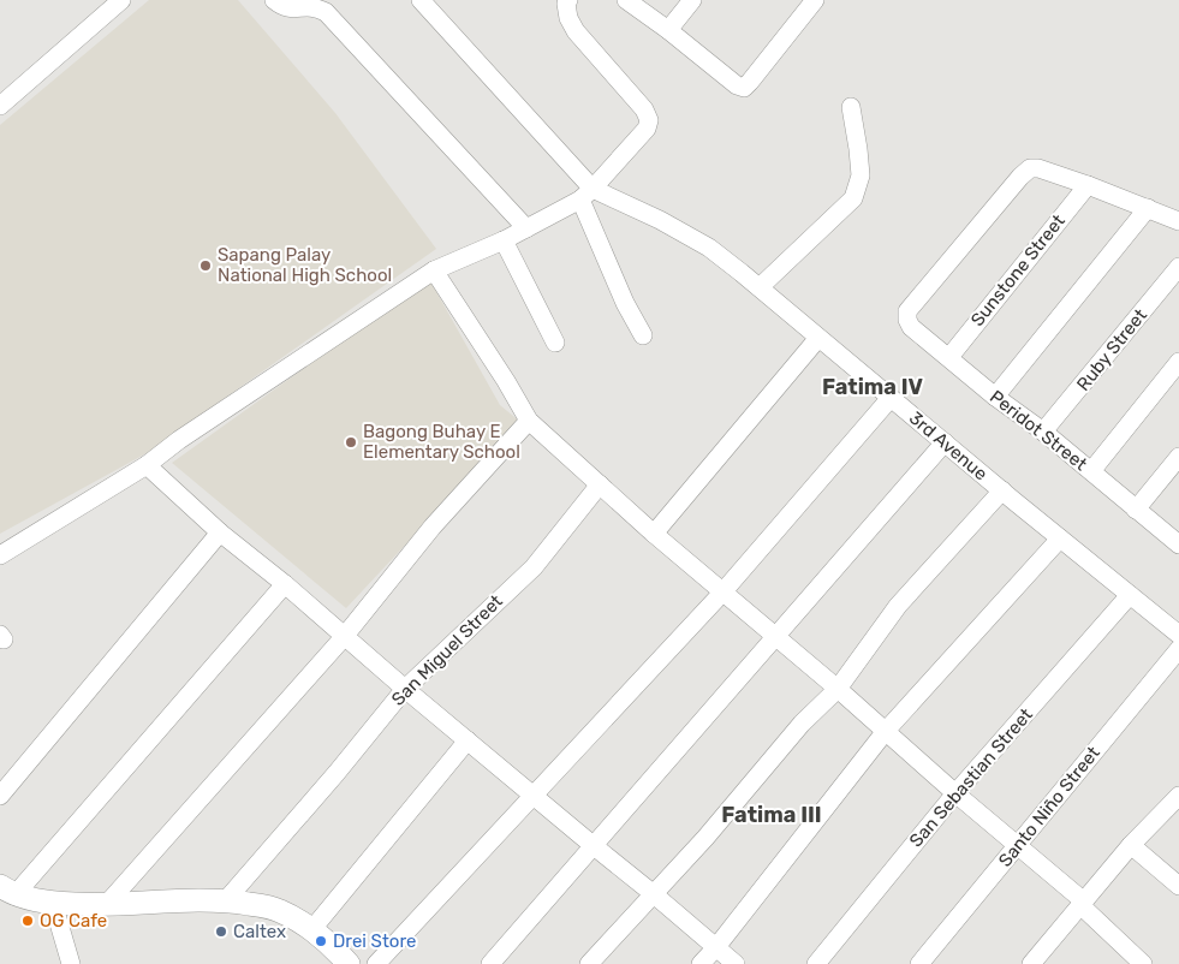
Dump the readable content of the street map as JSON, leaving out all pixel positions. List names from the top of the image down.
{
  "streets": {
    "street": [
      "Sunstone Street",
      "Ruby Street",
      "Peridot Street",
      "3rd Avenue",
      "San Miguel Street",
      "San Sebastian Street",
      "Santo Niño Street"
    ]
  },
  "crossings": [
    ["Sunstone Street", "Peridot Street"],
    ["Ruby Street", "Peridot Street"],
    ["3rd Avenue", "San Sebastian Street"]
  ],
  "districts": ["Fatima IV", "Fatima III"],
  "places": [
    "Sapang Palay National High School",
    "Bagong Buhay E Elementary School",
    "OG Cafe",
    "Caltex",
    "Drei Store"
  ]
}
